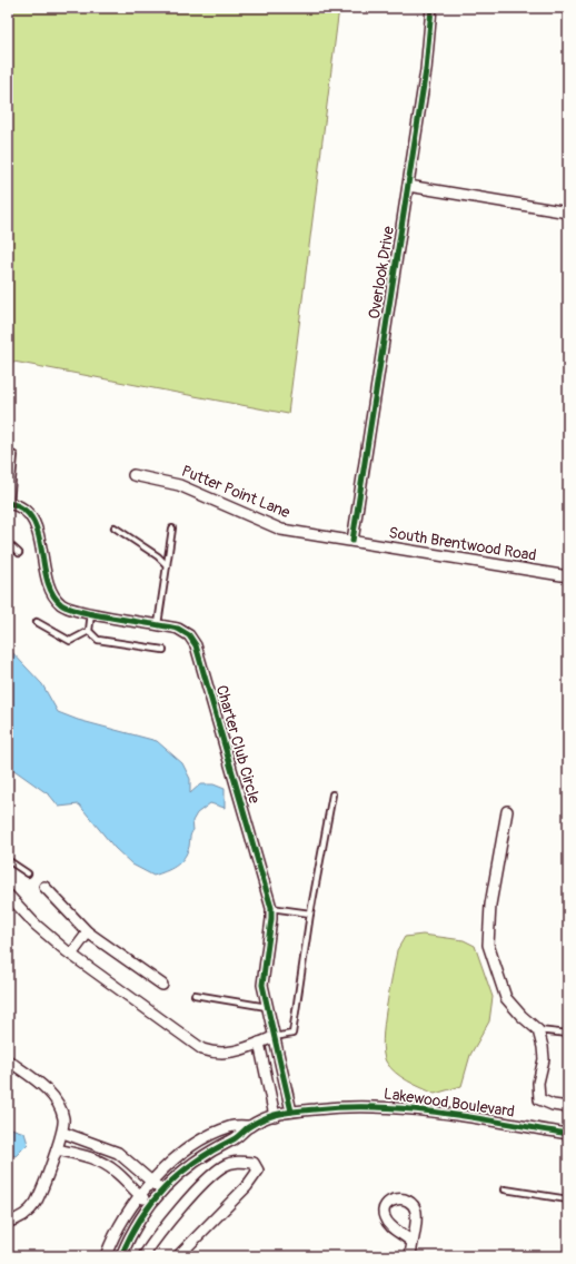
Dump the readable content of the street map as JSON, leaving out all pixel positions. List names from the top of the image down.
{
  "streets": {
    "street": [
      "Overlook Drive",
      "Putter Point Lane",
      "South Brentwood Road",
      "Charter Club Circle",
      "Lakewood Boulevard"
    ]
  },
  "crossings": [
    ["Overlook Drive", "Putter Point Lane"],
    ["Overlook Drive", "South Brentwood Road"],
    ["Putter Point Lane", "South Brentwood Road"],
    ["Charter Club Circle", "Lakewood Boulevard"]
  ]
}
